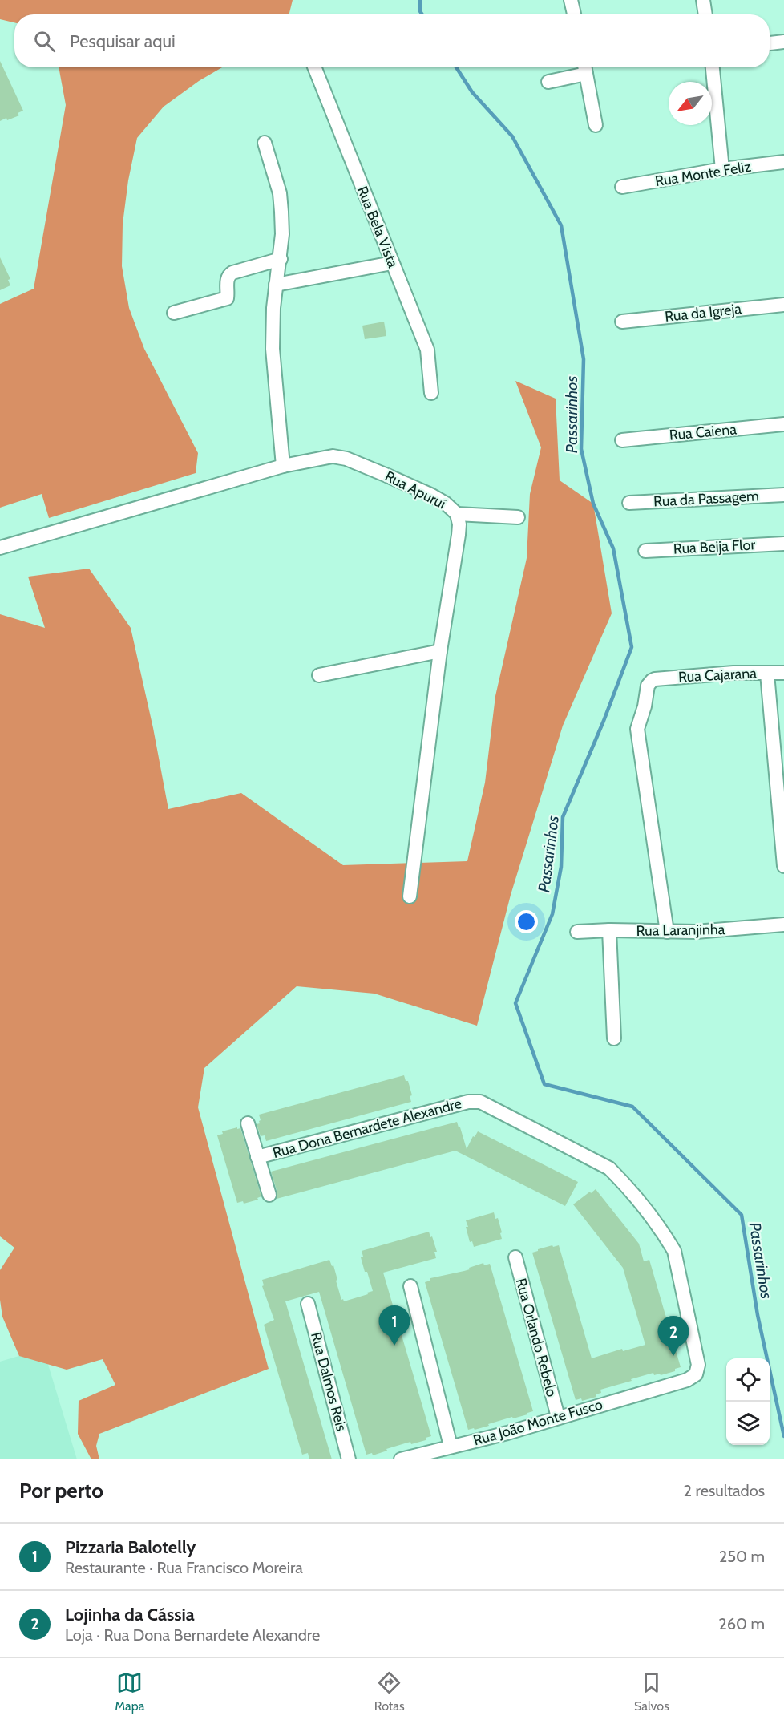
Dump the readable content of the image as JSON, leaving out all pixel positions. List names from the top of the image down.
{
  "streets": {
    "street": [
      "Rua Monte Feliz",
      "Rua Bela Vista",
      "Rua da Igreja",
      "Rua Caiena",
      "Rua Apuruí",
      "Rua da Passagem",
      "Rua Beija Flor",
      "Rua Cajarana",
      "Rua Laranjinha",
      "Rua Dona Bernardete Alexandre",
      "Rua Orlando Rebelo",
      "Rua Dalmos Reis",
      "Rua João Monte Fusco"
    ]
  },
  "crossings": [
    ["Rua Cajarana", "Rua Laranjinha"],
    ["Rua Dona Bernardete Alexandre", "Rua João Monte Fusco"],
    ["Rua Orlando Rebelo", "Rua João Monte Fusco"]
  ],
  "water": ["Passarinhos"],
  "north": "bottom left",
  "page": {
    "search": "Pesquisar aqui",
    "pins": ["1", "2"],
    "heading": ["Por perto", "2 resultados"],
    "list": [
      {
        "mark": "1",
        "name": "Pizzaria Balotelly",
        "note": "Restaurante · Rua Francisco Moreira",
        "value": "250 m"
      },
      {
        "mark": "2",
        "name": "Lojinha da Cássia",
        "note": "Loja · Rua Dona Bernardete Alexandre",
        "value": "260 m"
      }
    ],
    "nav": ["Mapa", "Rotas", "Salvos"]
  }
}
